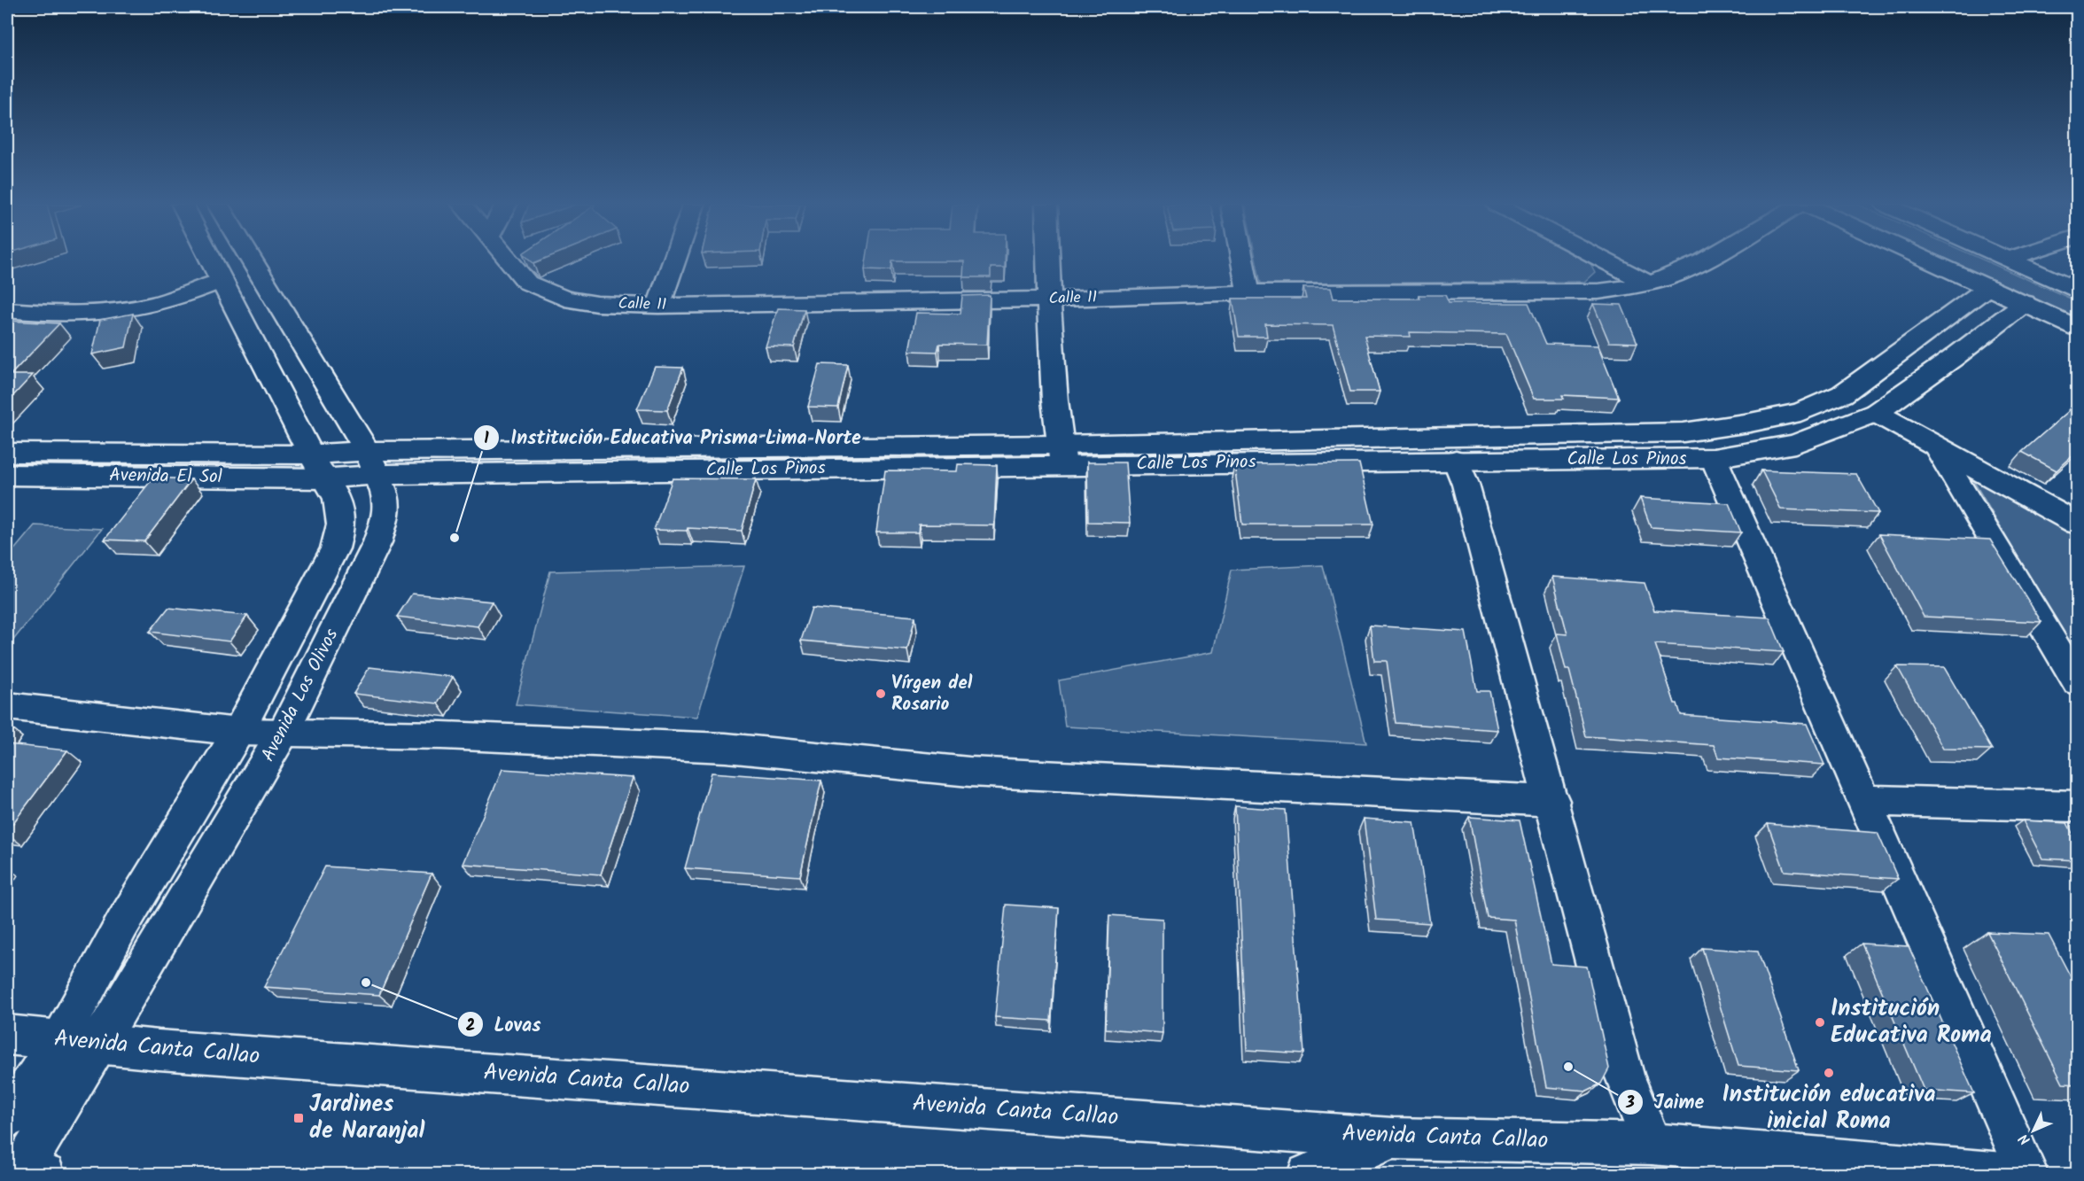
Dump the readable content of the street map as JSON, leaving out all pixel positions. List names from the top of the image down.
{
  "streets": {
    "main road": [
      "Calle 11",
      "Calle Los Pinos",
      "Avenida El Sol",
      "Avenida Los Olivos",
      "Avenida Canta Callao"
    ]
  },
  "crossings": [
    ["Calle Los Pinos", "Avenida El Sol"],
    ["Calle Los Pinos", "Avenida Los Olivos"],
    ["Avenida El Sol", "Avenida Los Olivos"],
    ["Avenida Los Olivos", "Avenida Canta Callao"]
  ],
  "places": {
    "other": [
      "Institución Educativa Prisma Lima Norte",
      "Vírgen del Rosario",
      "Lovas",
      "Institución Educativa Roma",
      "Jaime",
      "Institución educativa inicial Roma"
    ],
    "transit": ["Jardines de Naranjal"]
  },
  "north": "bottom left"
}
